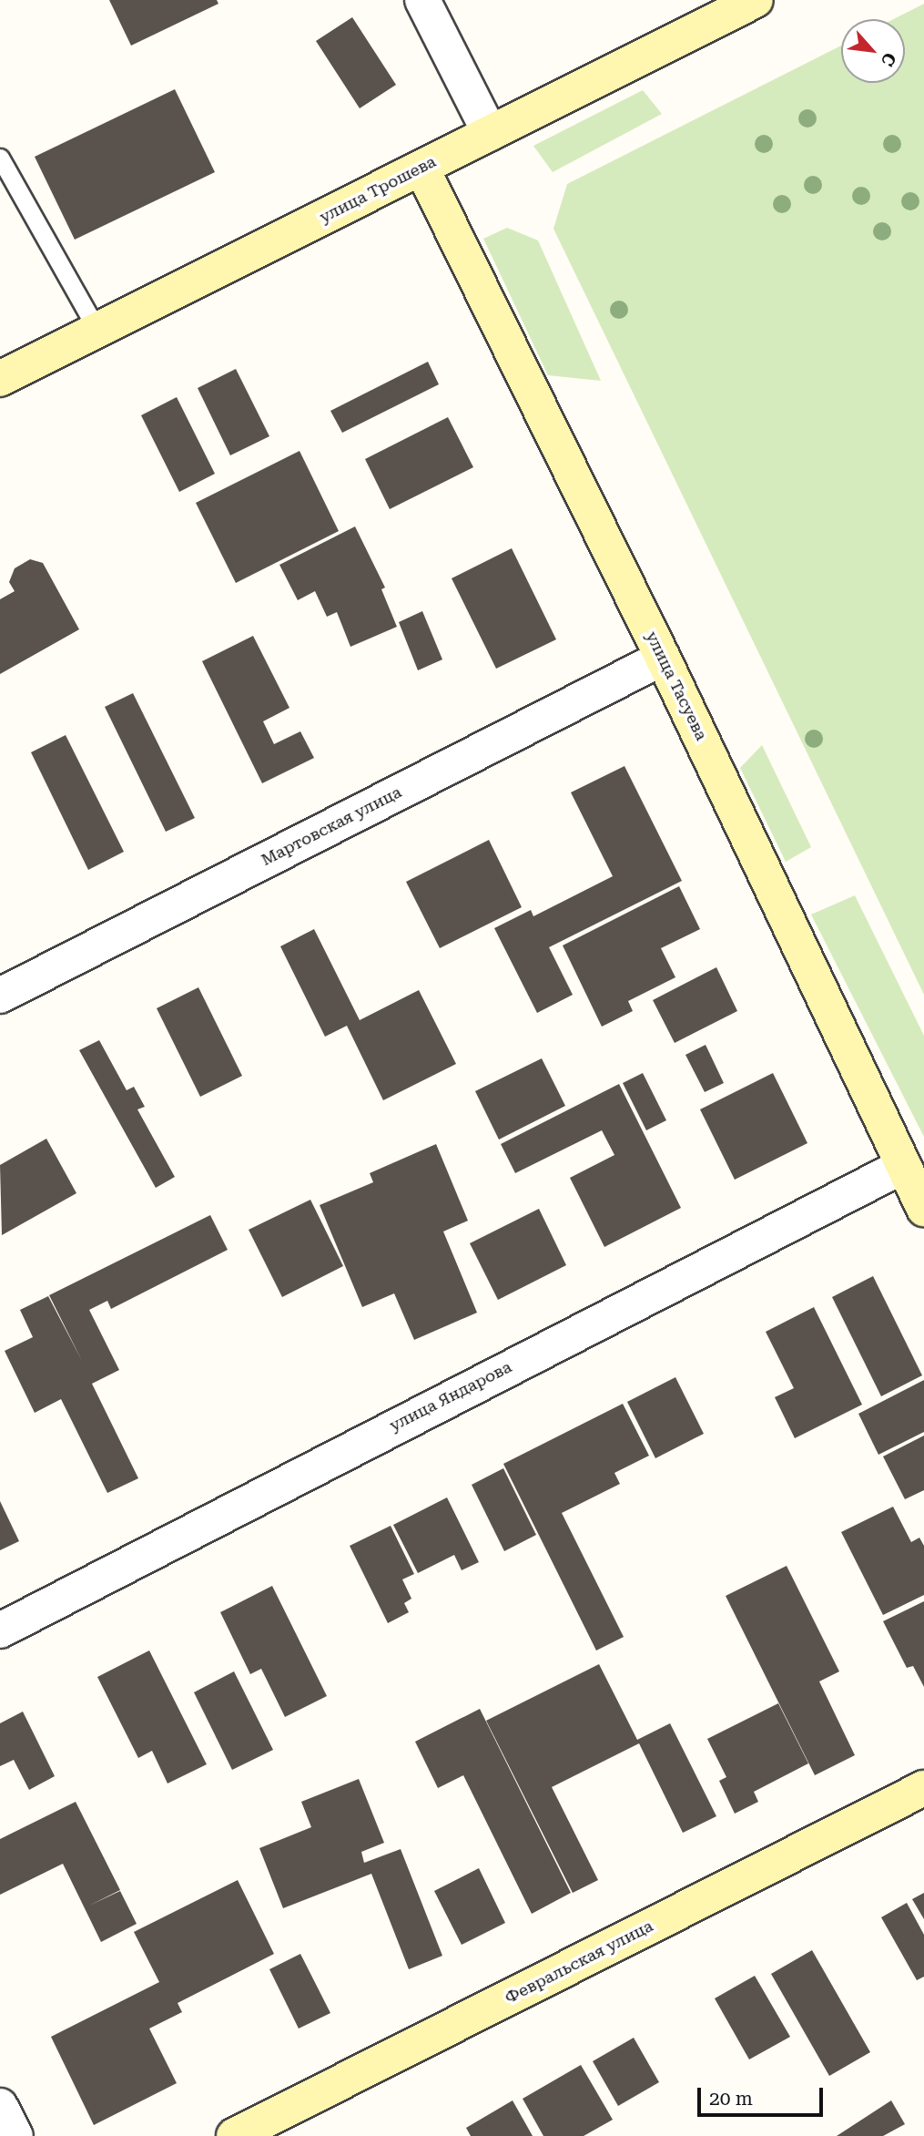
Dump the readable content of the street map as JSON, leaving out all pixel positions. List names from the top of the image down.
{
  "streets": {
    "street": [
      "улица Трошева",
      "улица Тасуева",
      "Мартовская улица",
      "улица Яндарова",
      "Февральская улица"
    ]
  },
  "crossings": [
    ["улица Трошева", "улица Тасуева"],
    ["улица Тасуева", "Мартовская улица"],
    ["улица Тасуева", "улица Яндарова"]
  ],
  "scale_bar": "20 m",
  "north": "bottom right"
}
